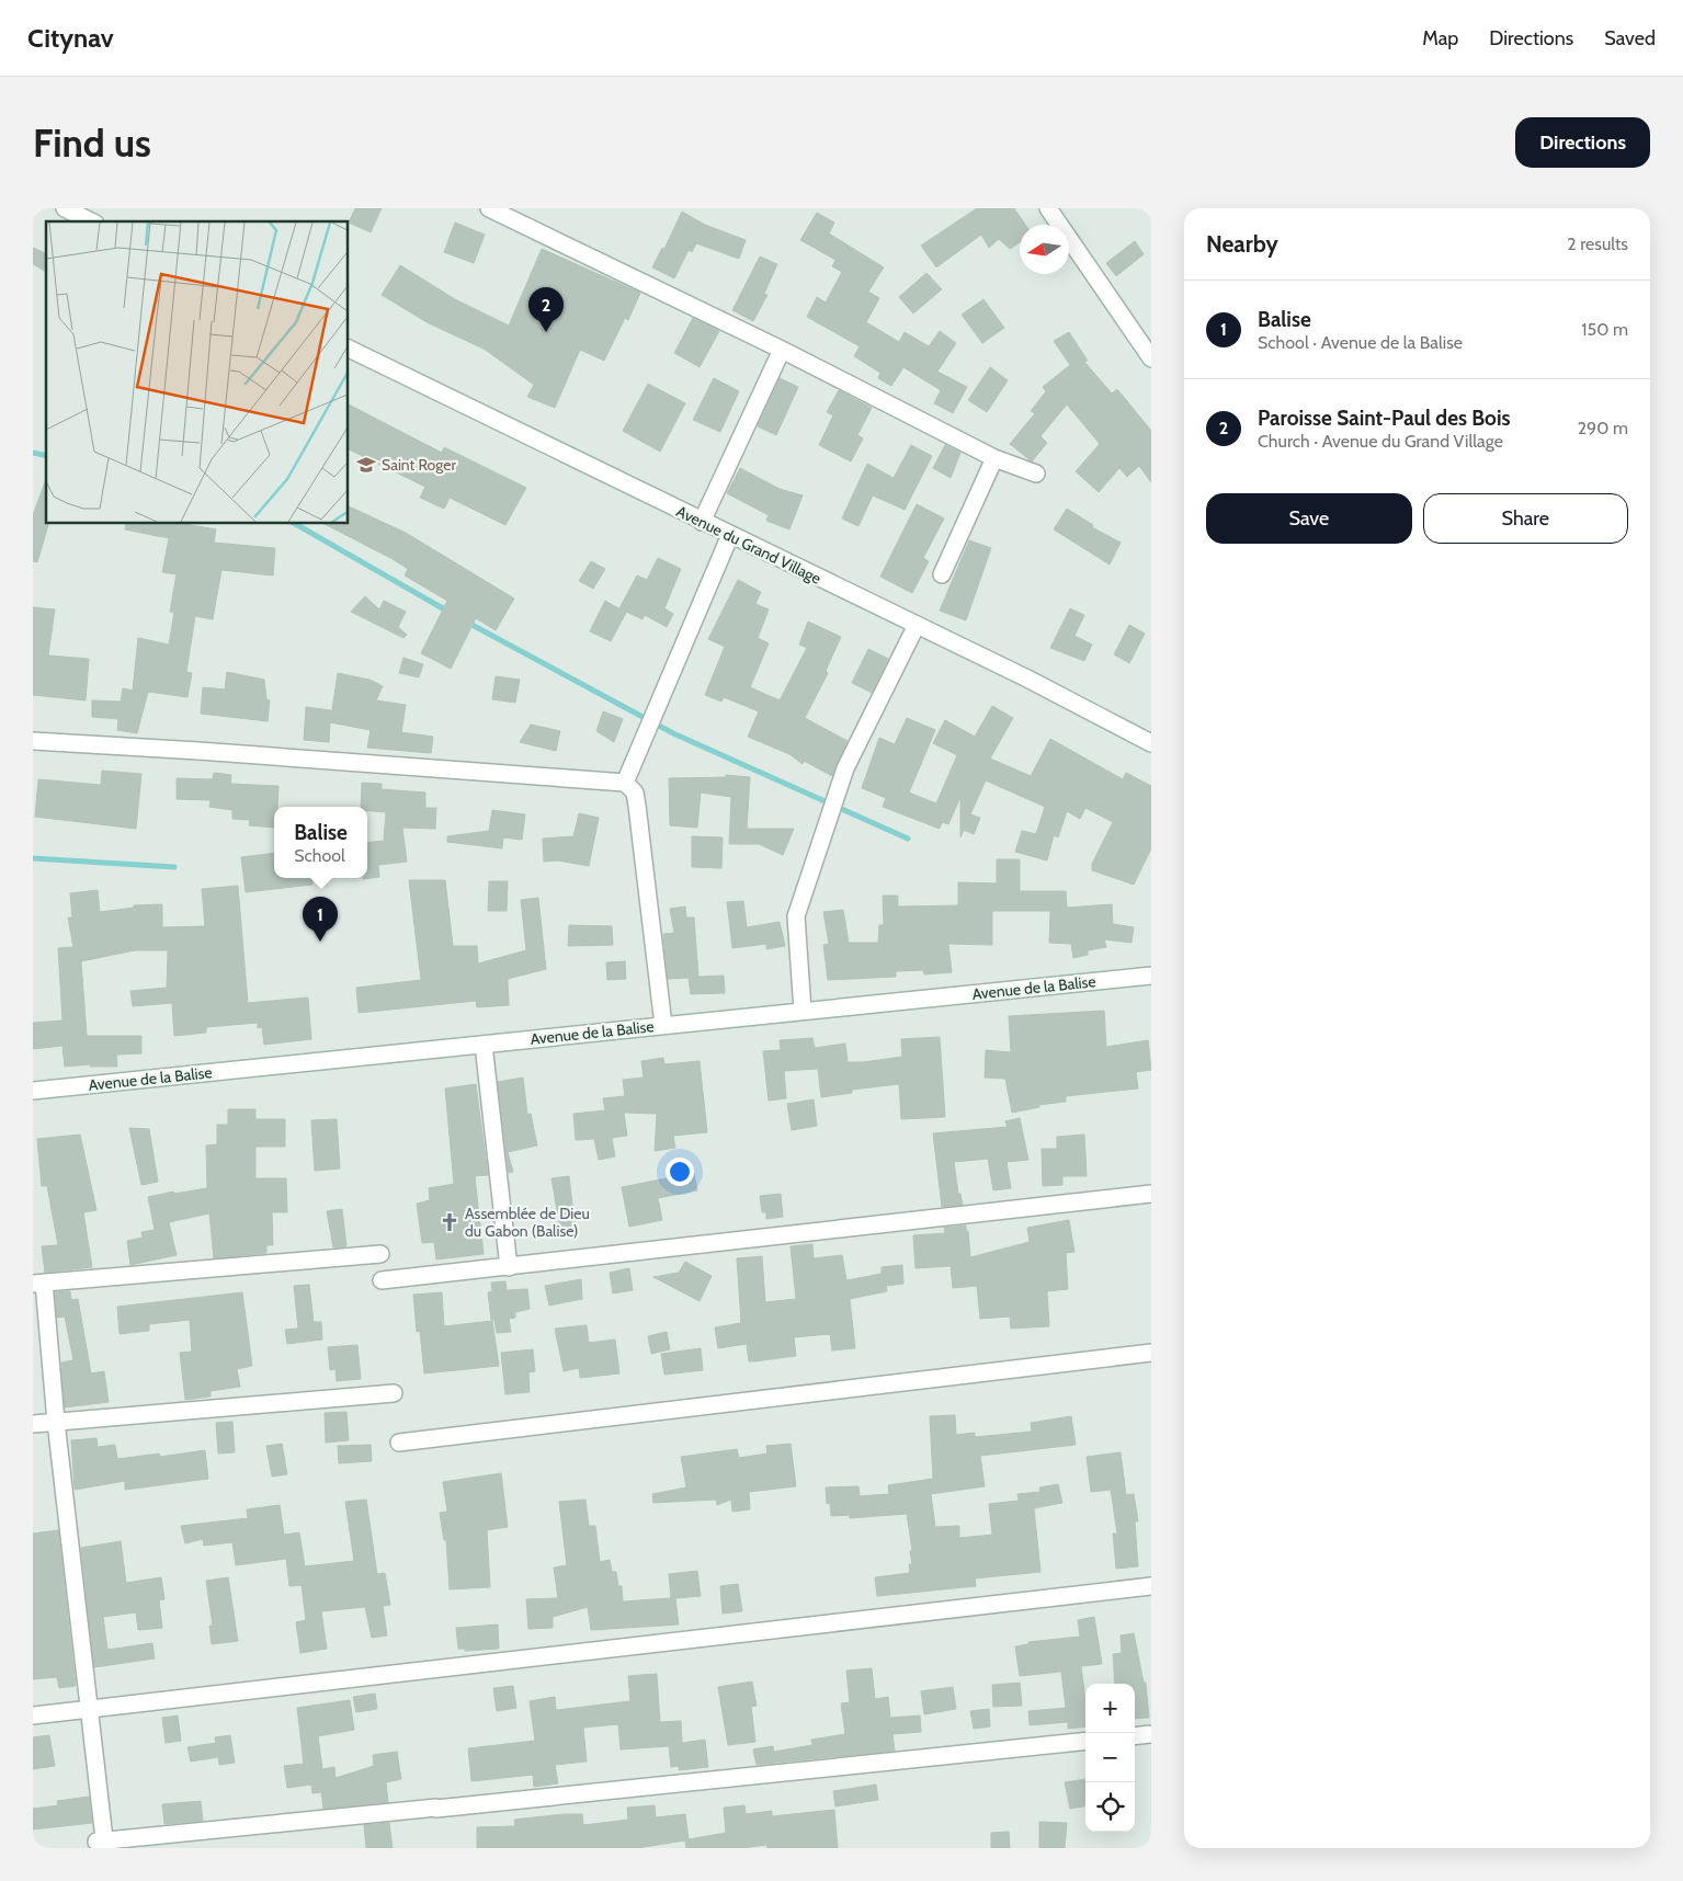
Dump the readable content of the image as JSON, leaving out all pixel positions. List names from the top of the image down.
{
  "streets": {
    "street": ["Avenue du Grand Village", "Avenue de la Balise"]
  },
  "places": {
    "school or university": ["Saint Roger"],
    "church": ["Assemblée de Dieu du Gabon (Balise)"]
  },
  "north": "left",
  "page": {
    "header": "Citynav",
    "nav": ["Map", "Directions", "Saved"],
    "buttons": [
      "Directions",
      ["Save", "Share"]
    ],
    "title": "Find us",
    "heading": ["Nearby", "2 results"],
    "list": [
      {
        "mark": "1",
        "name": "Balise",
        "note": "School · Avenue de la Balise",
        "value": "150 m"
      },
      {
        "mark": "2",
        "name": "Paroisse Saint-Paul des Bois",
        "note": "Church · Avenue du Grand Village",
        "value": "290 m"
      }
    ],
    "pins": ["2", "1"],
    "popup": ["Balise", "School"],
    "map_buttons": ["+", "−"]
  }
}
